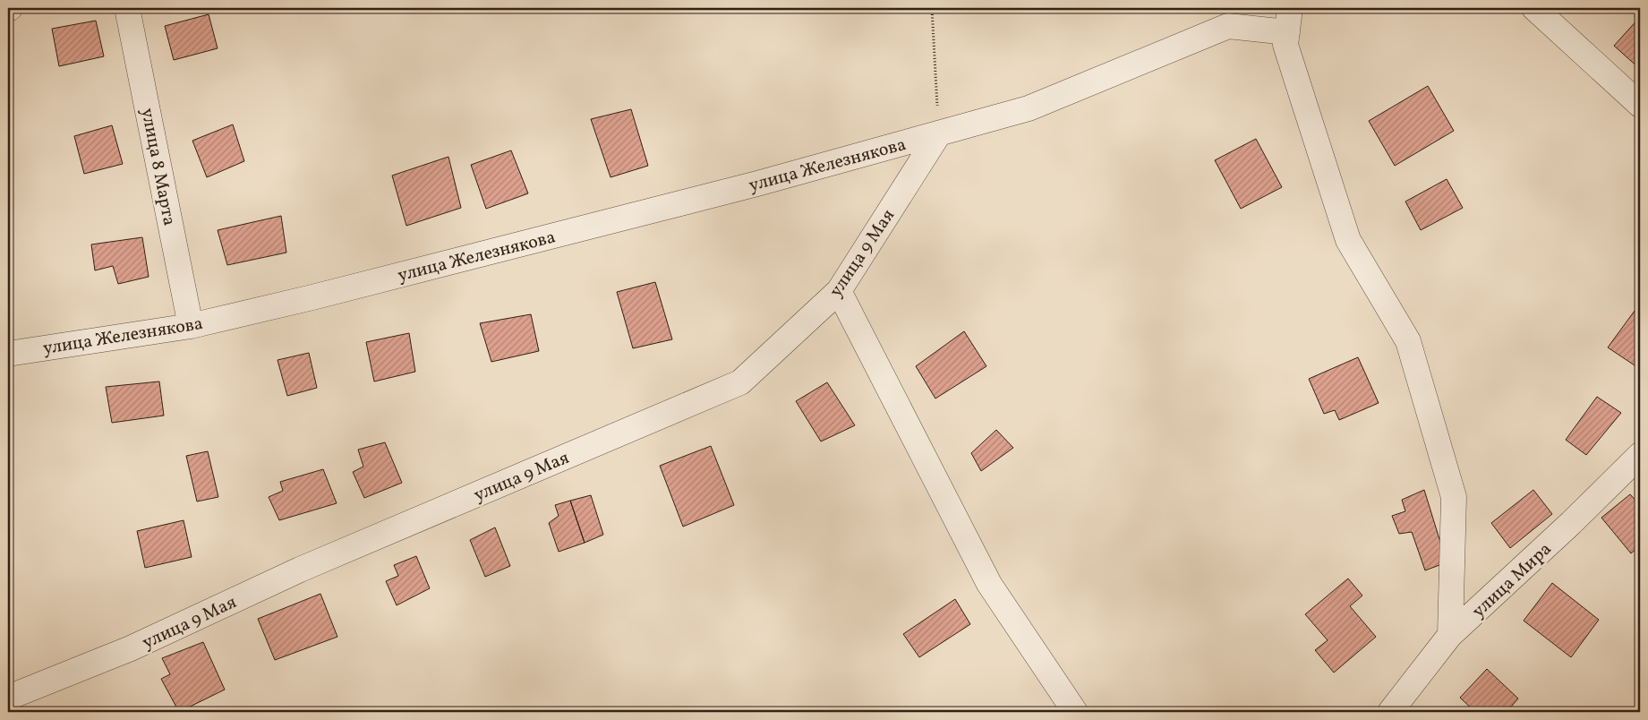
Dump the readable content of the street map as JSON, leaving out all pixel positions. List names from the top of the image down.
{
  "streets": {
    "street": [
      "улица Железнякова",
      "улица 8 Марта",
      "улица 9 Мая",
      "улица Мира"
    ]
  },
  "crossings": [
    ["улица Железнякова", "улица 8 Марта"],
    ["улица Железнякова", "улица 9 Мая"]
  ]
}
